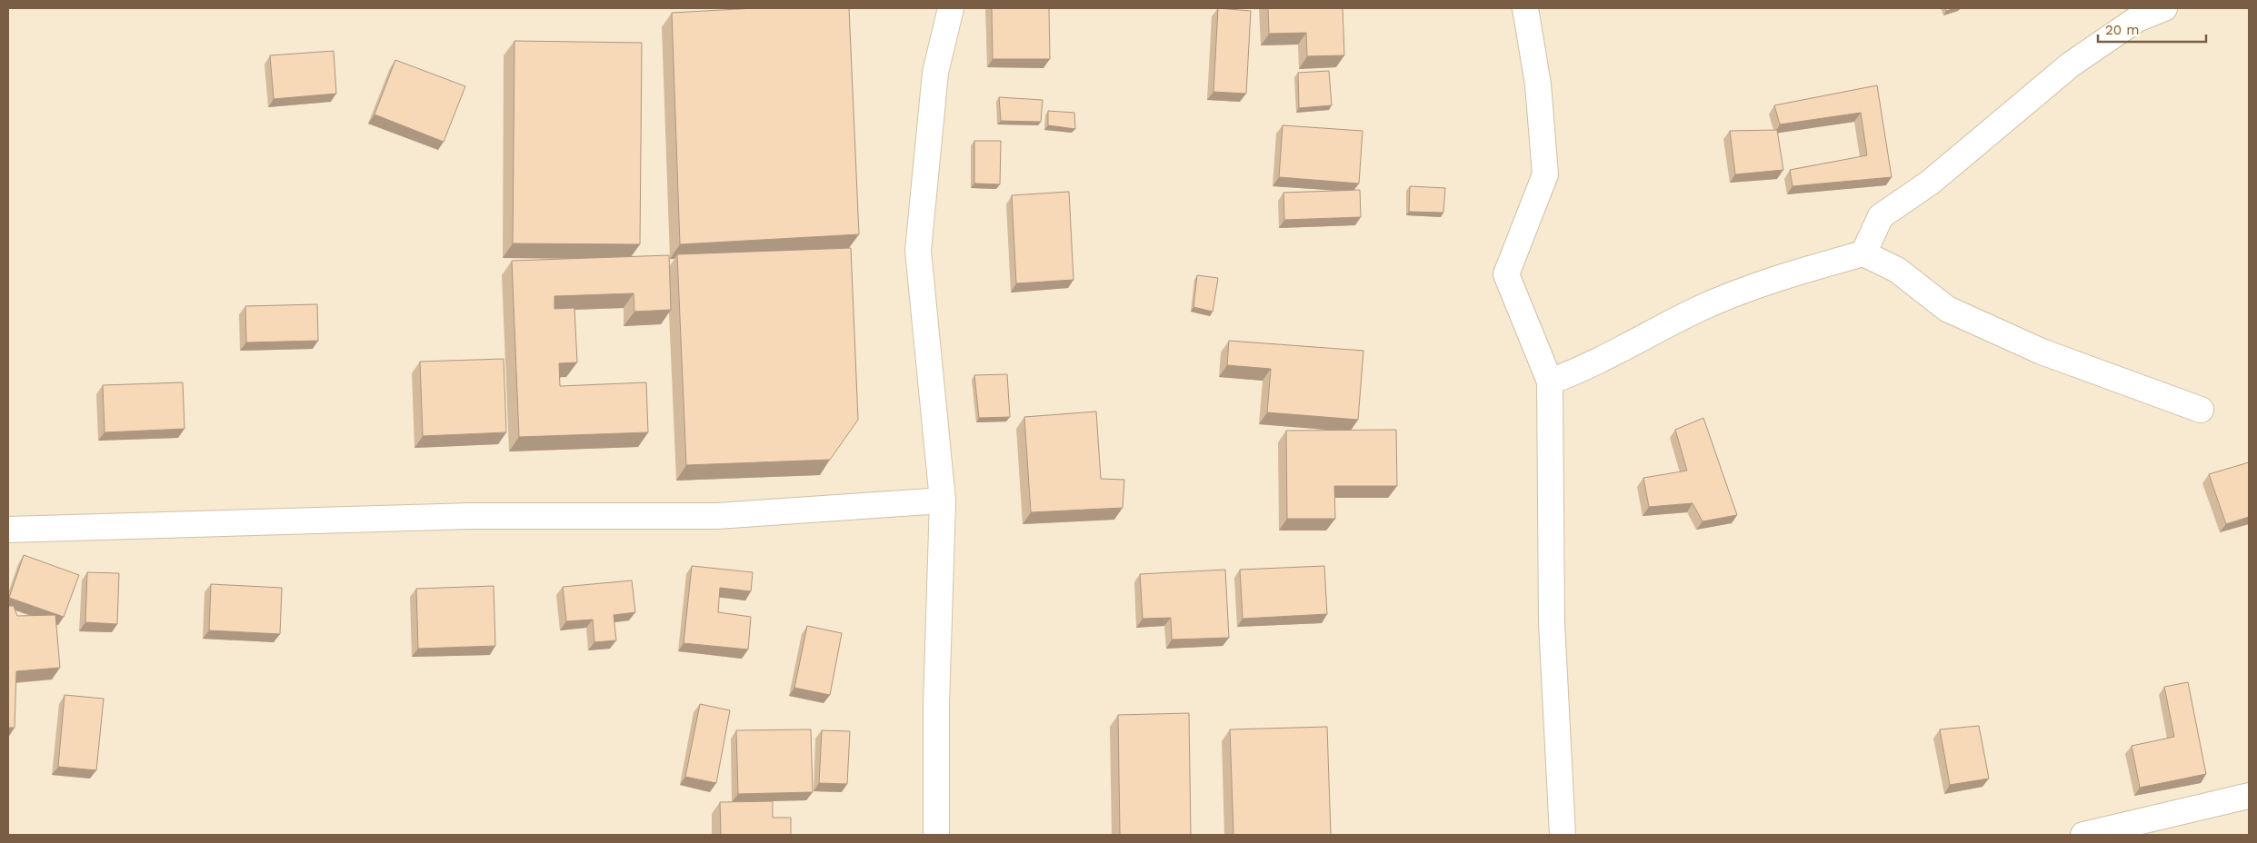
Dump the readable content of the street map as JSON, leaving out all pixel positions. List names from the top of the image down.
{
  "scale_bar": "20 m"
}
